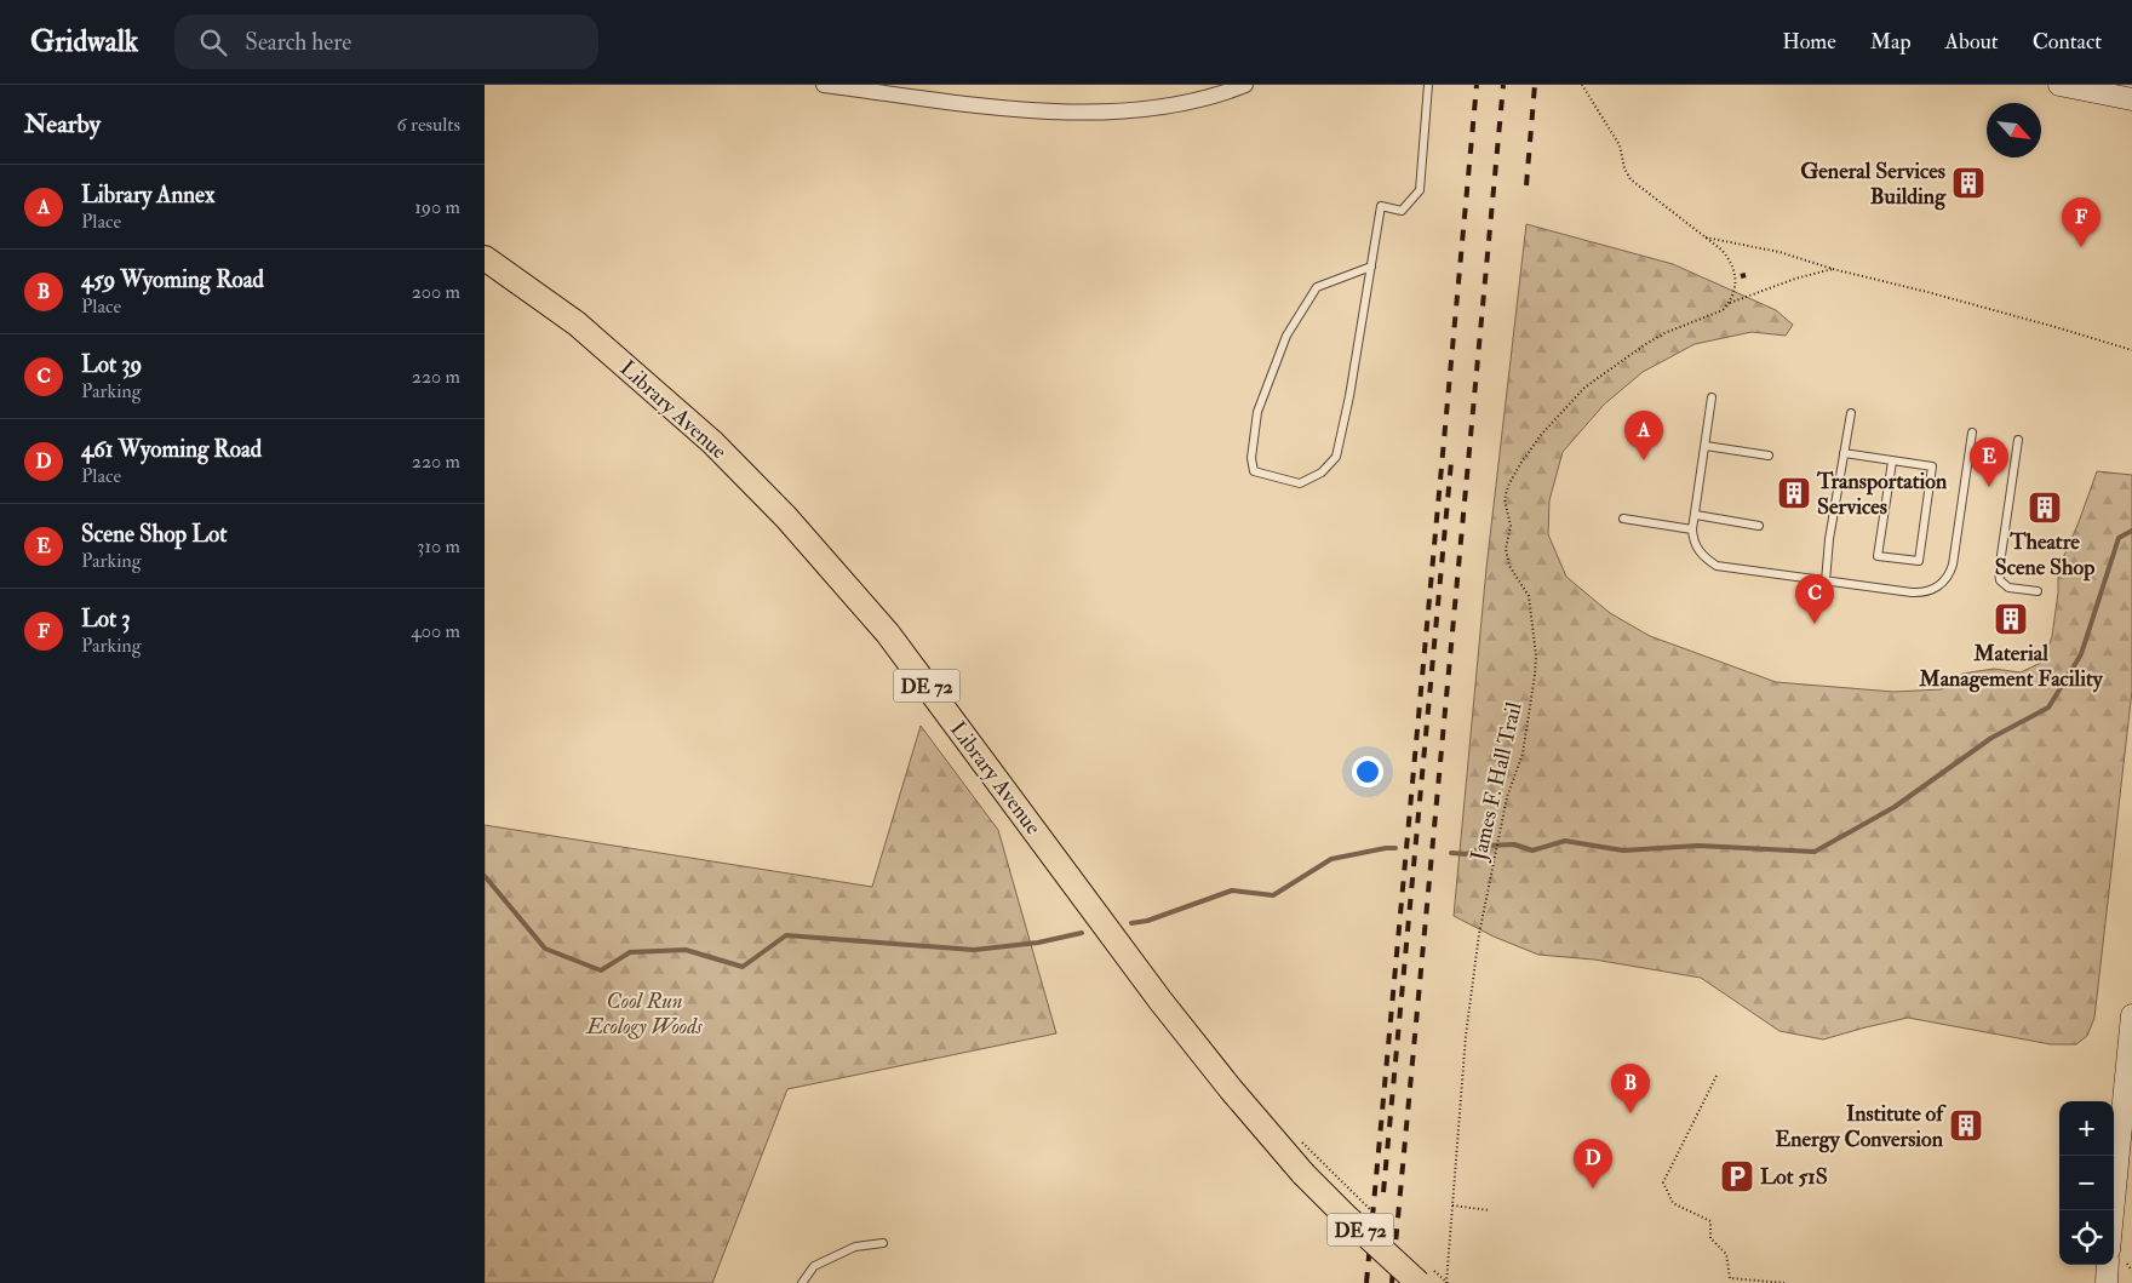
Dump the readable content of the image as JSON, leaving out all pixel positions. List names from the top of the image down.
{
  "streets": {
    "main road": ["Library Avenue", "DE 72"],
    "path": ["James F. Hall Trail"]
  },
  "parks": ["Cool Run Ecology Woods"],
  "places": {
    "building": [
      "General Services Building",
      "Transportation Services",
      "Theatre Scene Shop",
      "Material Management Facility",
      "Institute of Energy Conversion"
    ],
    "parking": ["Lot 51S"]
  },
  "north": "bottom right",
  "page": {
    "header": "Gridwalk",
    "search": "Search here",
    "nav": [
      "Home",
      "Map",
      "About",
      "Contact"
    ],
    "heading": ["Nearby", "6 results"],
    "list": [
      {
        "mark": "A",
        "name": "Library Annex",
        "note": "Place",
        "value": "190 m"
      },
      {
        "mark": "B",
        "name": "459 Wyoming Road",
        "note": "Place",
        "value": "200 m"
      },
      {
        "mark": "C",
        "name": "Lot 39",
        "note": "Parking",
        "value": "220 m"
      },
      {
        "mark": "D",
        "name": "461 Wyoming Road",
        "note": "Place",
        "value": "220 m"
      },
      {
        "mark": "E",
        "name": "Scene Shop Lot",
        "note": "Parking",
        "value": "310 m"
      },
      {
        "mark": "F",
        "name": "Lot 3",
        "note": "Parking",
        "value": "400 m"
      }
    ],
    "pins": [
      "F",
      "A",
      "E",
      "C",
      "B",
      "D"
    ],
    "map_buttons": ["+", "−"]
  }
}
